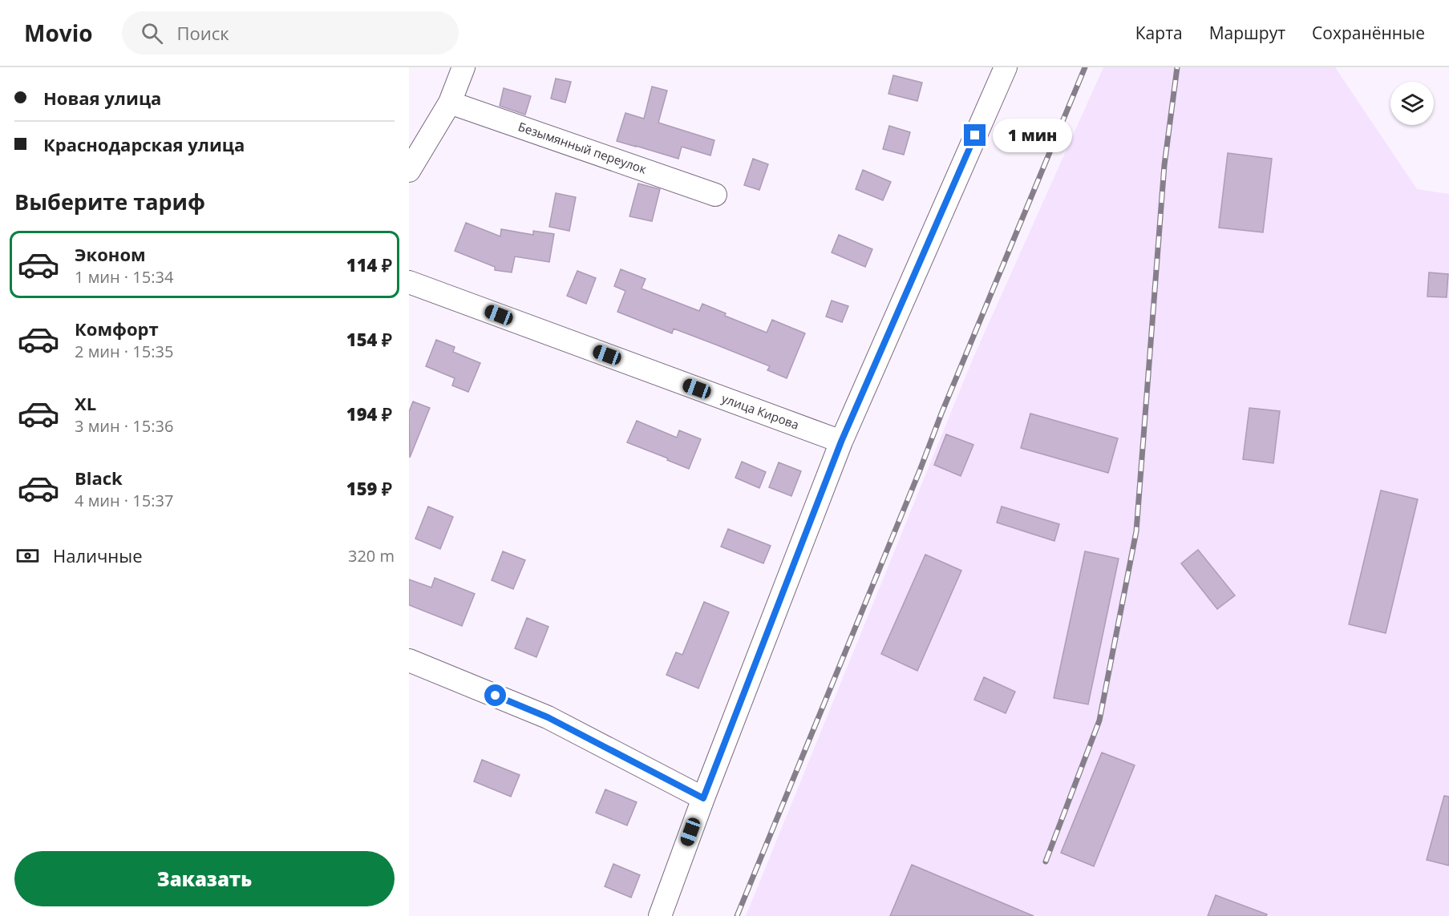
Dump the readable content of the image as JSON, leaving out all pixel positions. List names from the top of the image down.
{
  "streets": {
    "street": ["Безымянный переулок", "улица Кирова"]
  },
  "page": {
    "header": "Movio",
    "search": "Поиск",
    "nav": ["Карта", "Маршрут", "Сохранённые"],
    "banner": ["Новая улица", "Краснодарская улица"],
    "bubble": "1 мин",
    "heading": "Выберите тариф",
    "list": [
      {
        "name": "Эконом",
        "note": "1 мин · 15:34",
        "value": "114 ₽"
      },
      {
        "name": "Комфорт",
        "note": "2 мин · 15:35",
        "value": "154 ₽"
      },
      {
        "name": "XL",
        "note": "3 мин · 15:36",
        "value": "194 ₽"
      },
      {
        "name": "Black",
        "note": "4 мин · 15:37",
        "value": "159 ₽"
      }
    ],
    "pay": ["Наличные", "320 m"],
    "buttons": "Заказать"
  }
}
